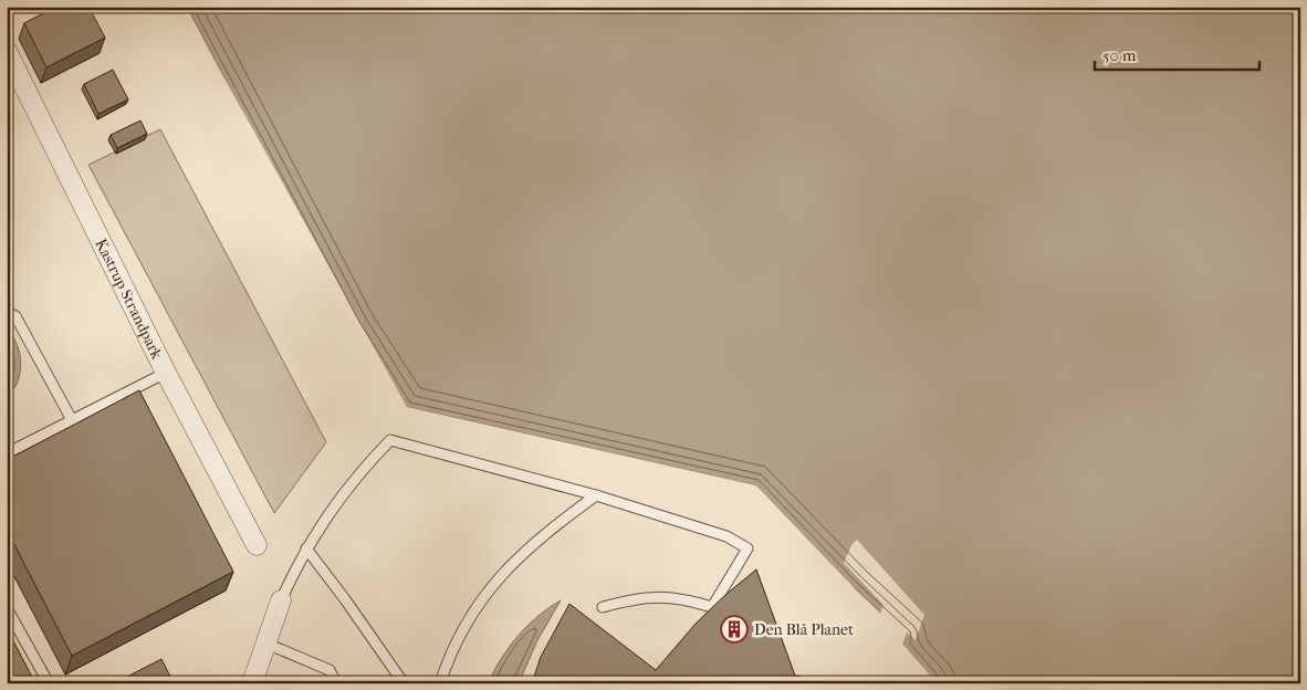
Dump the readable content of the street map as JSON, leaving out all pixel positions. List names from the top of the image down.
{
  "streets": {
    "street": ["Kastrup Strandpark"]
  },
  "places": {
    "building": ["Den Blå Planet"]
  },
  "scale_bar": "50 m"
}
